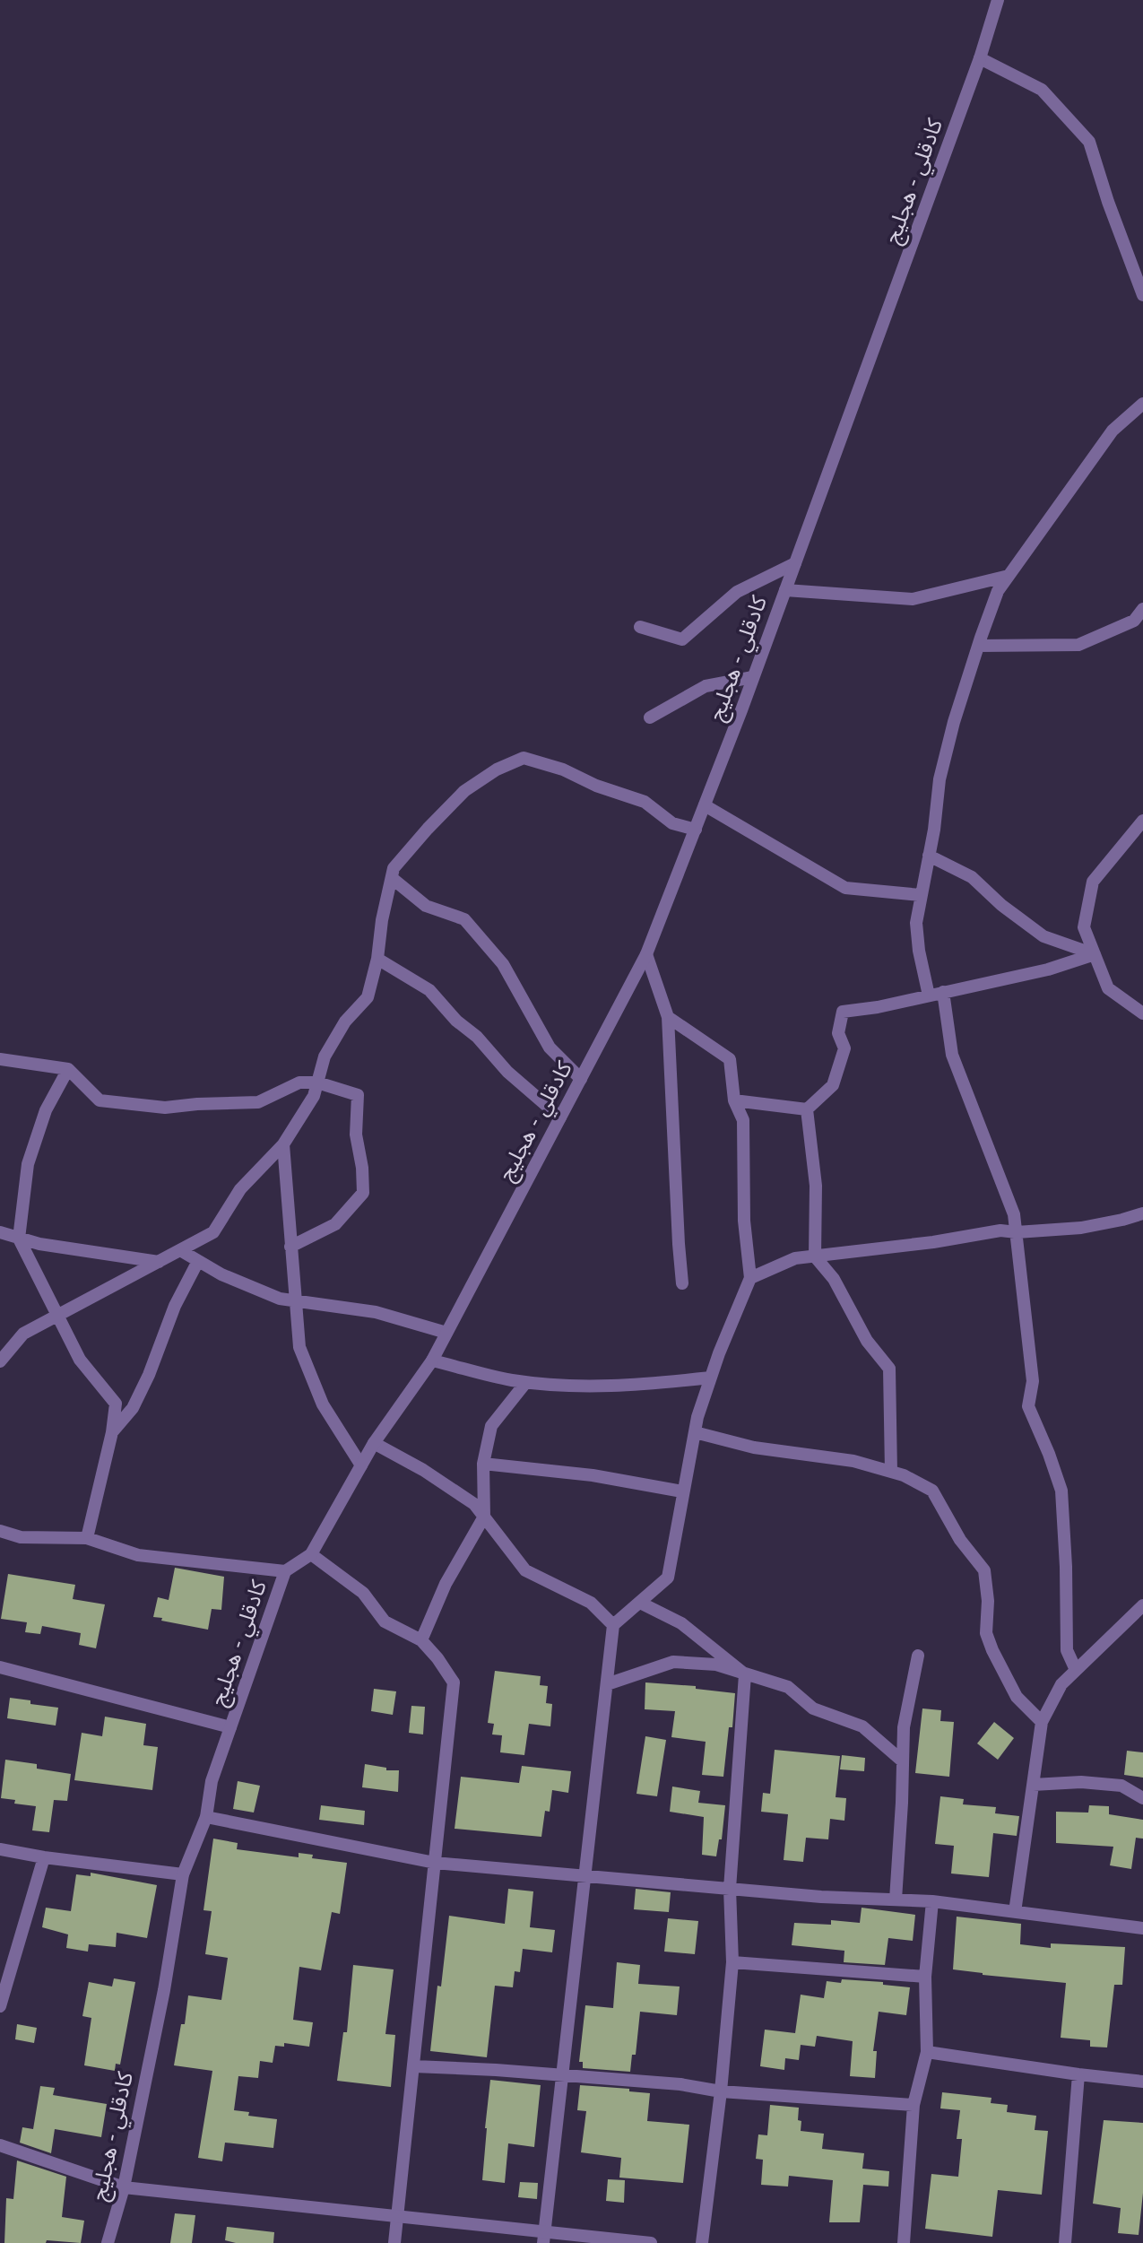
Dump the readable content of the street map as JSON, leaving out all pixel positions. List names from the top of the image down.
{
  "streets": {
    "street": ["كادقلي - هجليج"]
  }
}
